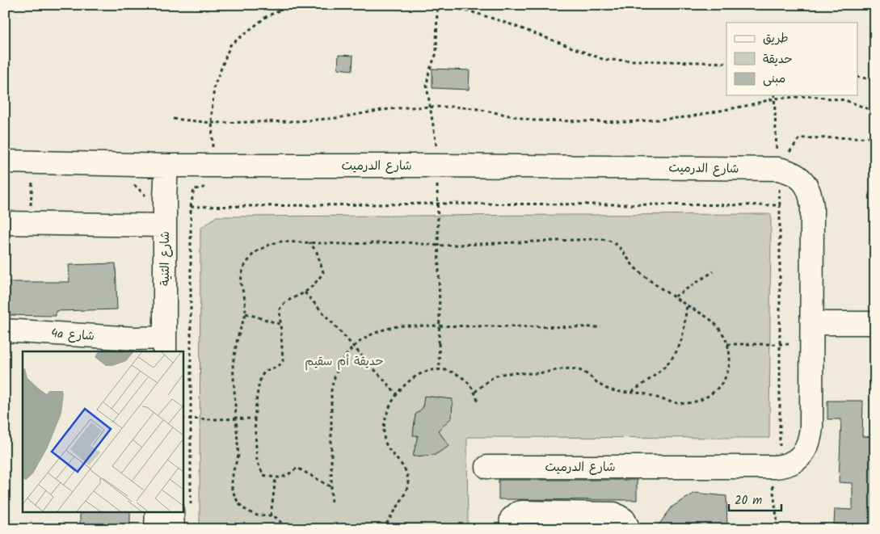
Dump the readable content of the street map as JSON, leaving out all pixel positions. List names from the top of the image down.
{
  "streets": {
    "street": ["شارع الدرميت", "شارع الثنية", "4a شارع"]
  },
  "crossings": [
    ["شارع الدرميت", "شارع الثنية"],
    ["شارع الثنية", "4a شارع"]
  ],
  "parks": ["حديقة أم سقيم"],
  "legend": ["طريق", "حديقة", "مبنى"],
  "scale_bar": "20 m"
}
